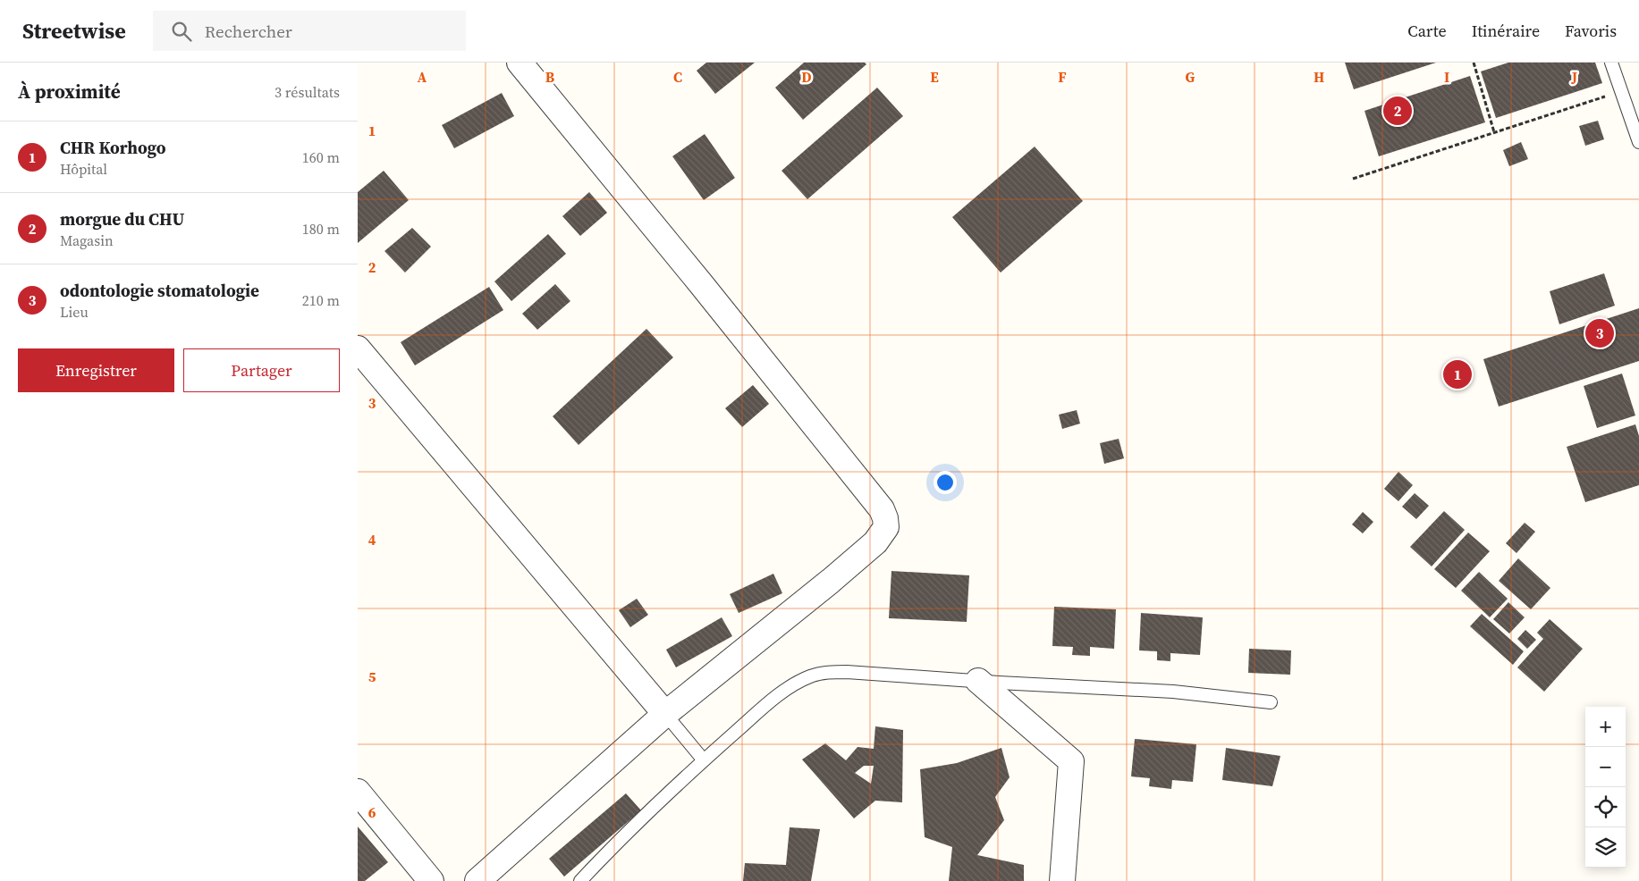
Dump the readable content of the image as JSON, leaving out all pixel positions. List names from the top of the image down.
{
  "page": {
    "header": "Streetwise",
    "search": "Rechercher",
    "nav": ["Carte", "Itinéraire", "Favoris"],
    "heading": ["À proximité", "3 résultats"],
    "pins": ["2", "3", "1"],
    "list": [
      {
        "mark": "1",
        "name": "CHR Korhogo",
        "note": "Hôpital",
        "value": "160 m"
      },
      {
        "mark": "2",
        "name": "morgue du CHU",
        "note": "Magasin",
        "value": "180 m"
      },
      {
        "mark": "3",
        "name": "odontologie stomatologie",
        "note": "Lieu",
        "value": "210 m"
      }
    ],
    "buttons": ["Enregistrer", "Partager"],
    "map_buttons": ["+", "−"]
  },
  "grid": {
    "columns": [
      "A",
      "B",
      "C",
      "D",
      "E",
      "F",
      "G",
      "H",
      "I",
      "J"
    ],
    "rows": [
      "1",
      "2",
      "3",
      "4",
      "5",
      "6"
    ]
  }
}
